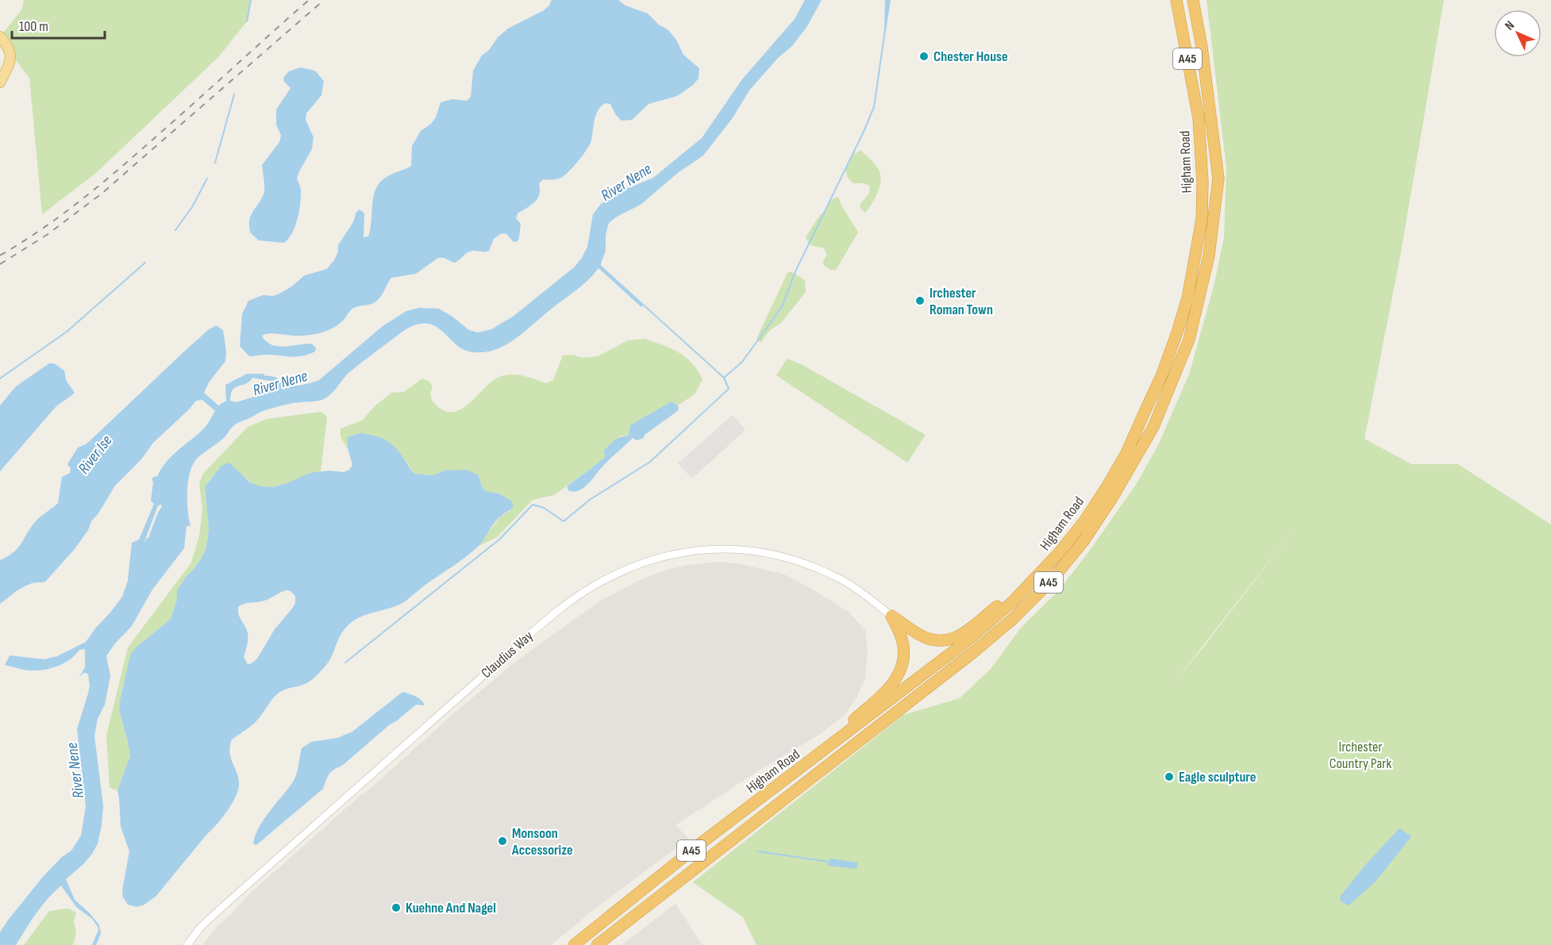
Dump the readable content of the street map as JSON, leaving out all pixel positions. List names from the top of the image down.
{
  "streets": {
    "highway": ["A45", "Higham Road"],
    "street": ["Claudius Way"]
  },
  "water": ["River Nene", "River Ise"],
  "parks": ["Irchester Country Park"],
  "places": [
    "Chester House",
    "Irchester Roman Town",
    "Eagle sculpture",
    "Monsoon Accessorize",
    "Kuehne And Nagel"
  ],
  "scale_bar": "100 m",
  "north": "top left"
}
